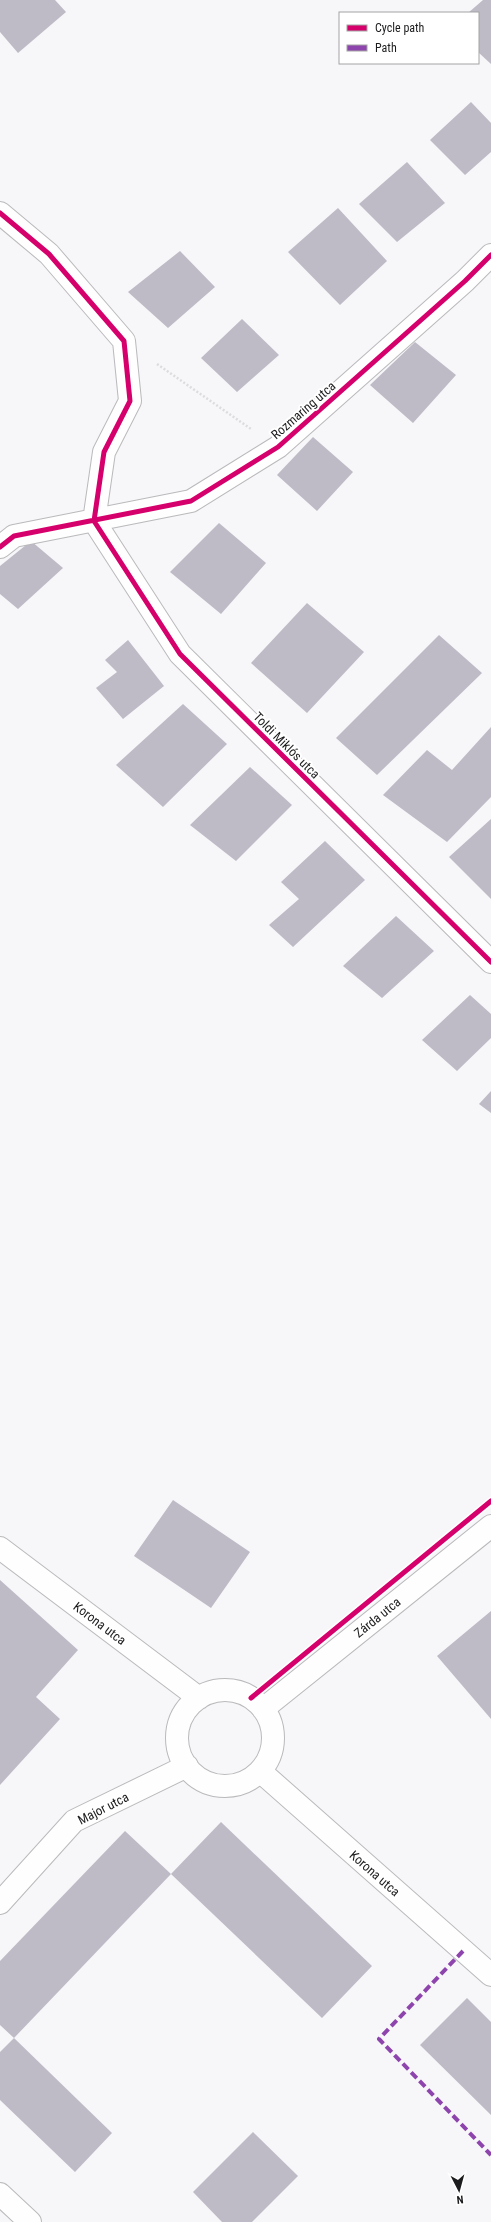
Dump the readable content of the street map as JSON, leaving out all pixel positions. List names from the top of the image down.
{
  "streets": {
    "street": [
      "Rozmaring utca",
      "Toldi Miklós utca",
      "Zárda utca",
      "Korona utca",
      "Major utca"
    ]
  },
  "crossings": [
    ["Rozmaring utca", "Toldi Miklós utca"],
    ["Zárda utca", "Korona utca"],
    ["Zárda utca", "Major utca"],
    ["Korona utca", "Major utca"]
  ],
  "legend": ["Cycle path", "Path"],
  "north": "bottom"
}
